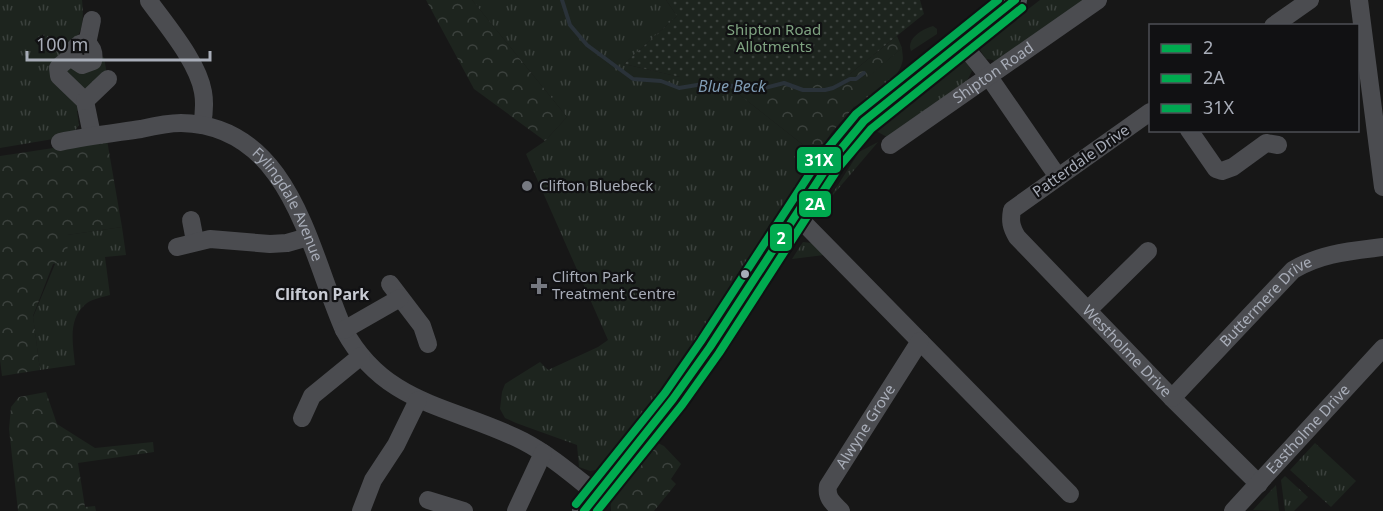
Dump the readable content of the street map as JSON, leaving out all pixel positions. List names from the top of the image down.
{
  "streets": {
    "street": [
      "Shipton Road",
      "Patterdale Drive",
      "Fylingdale Avenue",
      "Buttermere Drive",
      "Westholme Drive",
      "Alwyne Grove",
      "Eastholme Drive"
    ]
  },
  "crossings": [
    ["Patterdale Drive", "Westholme Drive"],
    ["Buttermere Drive", "Westholme Drive"],
    ["Westholme Drive", "Eastholme Drive"]
  ],
  "districts": ["Clifton Park"],
  "water": ["Blue Beck"],
  "parks": ["Shipton Road Allotments"],
  "places": {
    "other": ["Clifton Bluebeck"],
    "health": ["Clifton Park Treatment Centre"]
  },
  "lines": ["transit line 2", "transit line 31X", "transit line 2A"],
  "legend": ["2", "2A", "31X"],
  "scale_bar": "100 m"
}
